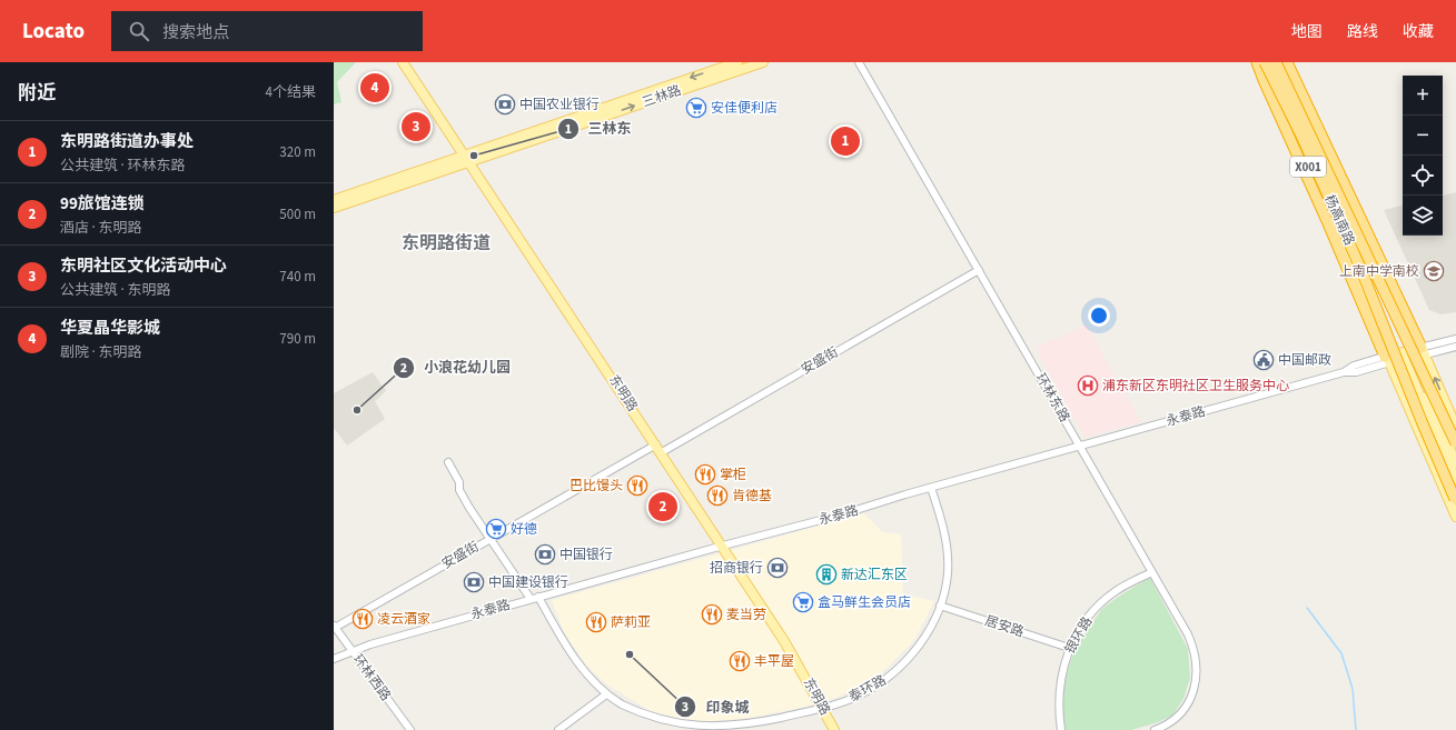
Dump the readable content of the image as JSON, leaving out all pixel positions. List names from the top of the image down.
{
  "streets": {
    "highway": ["X001", "杨高南路"],
    "main road": ["三林路", "东明路"],
    "street": [
      "安盛街",
      "环林东路",
      "永泰路",
      "居安路",
      "银环路",
      "环林西路",
      "泰环路"
    ]
  },
  "crossings": [
    ["三林路", "东明路"],
    ["杨高南路", "永泰路"],
    ["安盛街", "东明路"],
    ["安盛街", "环林东路"],
    ["安盛街", "环林西路"],
    ["安盛街", "泰环路"],
    ["东明路", "永泰路"],
    ["东明路", "泰环路"],
    ["环林东路", "永泰路"],
    ["环林东路", "银环路"],
    ["永泰路", "环林西路"],
    ["永泰路", "泰环路"],
    ["居安路", "银环路"],
    ["居安路", "泰环路"]
  ],
  "districts": ["东明路街道"],
  "places": {
    "bank": [
      "中国农业银行",
      "中国银行",
      "招商银行",
      "中国建设银行"
    ],
    "supermarket": ["安佳便利店", "好德", "盒马鲜生会员店"],
    "other": ["三林东", "小浪花幼儿园", "印象城"],
    "school or university": ["上南中学南校"],
    "public building": ["中国邮政"],
    "hospital": ["浦东新区东明社区卫生服务中心"],
    "restaurant": [
      "掌柜",
      "巴比馒头",
      "肯德基",
      "麦当劳",
      "凌云酒家",
      "萨莉亚",
      "丰平屋"
    ],
    "building": ["新达汇东区"]
  },
  "page": {
    "header": "Locato",
    "search": "搜索地点",
    "nav": ["地图", "路线", "收藏"],
    "heading": ["附近", "4个结果"],
    "pins": [
      "4",
      "3",
      "1",
      "2"
    ],
    "map_buttons": ["+", "−"],
    "list": [
      {
        "mark": "1",
        "name": "东明路街道办事处",
        "note": "公共建筑 · 环林东路",
        "value": "320 m"
      },
      {
        "mark": "2",
        "name": "99旅馆连锁",
        "note": "酒店 · 东明路",
        "value": "500 m"
      },
      {
        "mark": "3",
        "name": "东明社区文化活动中心",
        "note": "公共建筑 · 东明路",
        "value": "740 m"
      },
      {
        "mark": "4",
        "name": "华夏晶华影城",
        "note": "剧院 · 东明路",
        "value": "790 m"
      }
    ]
  }
}
